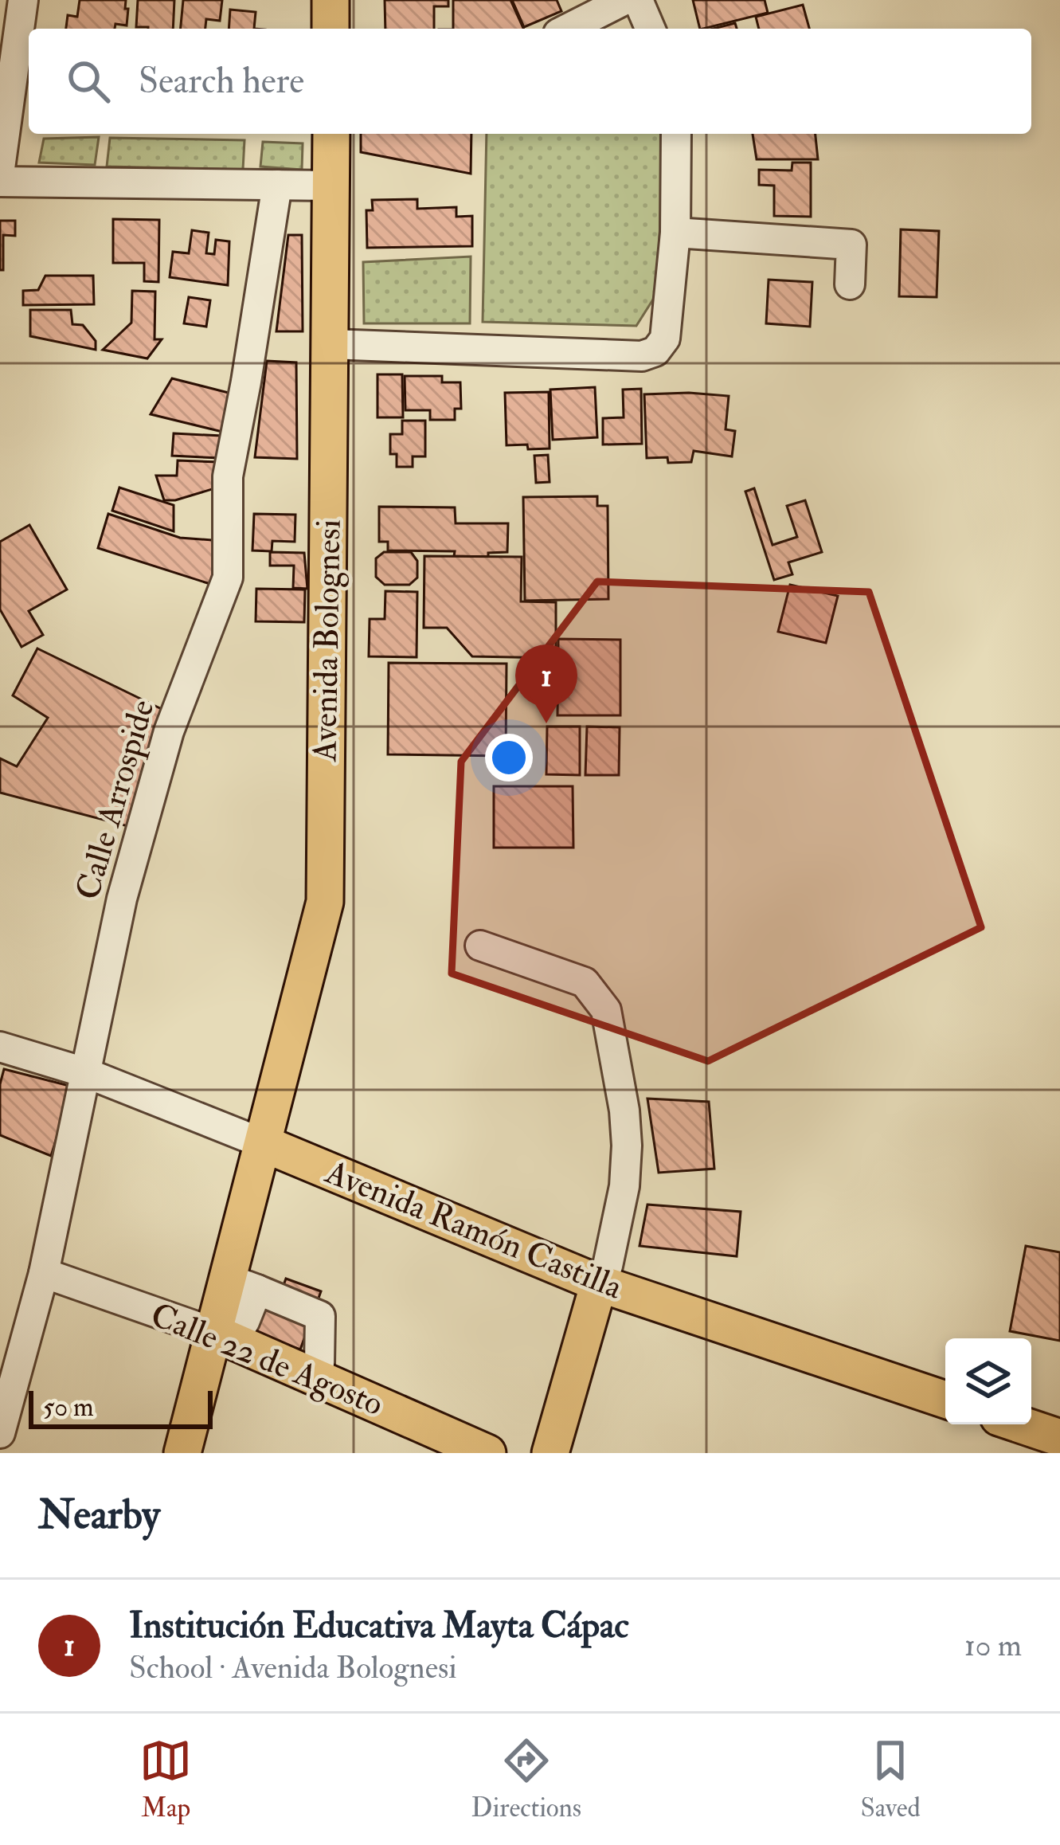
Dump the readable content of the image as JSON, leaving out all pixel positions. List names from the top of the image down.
{
  "streets": {
    "main road": ["Avenida Bolognesi", "Avenida Ramón Castilla", "Calle 22 de Agosto"],
    "street": ["Calle Arrospide"]
  },
  "crossings": [
    ["Avenida Bolognesi", "Avenida Ramón Castilla"],
    ["Avenida Bolognesi", "Calle 22 de Agosto"],
    ["Calle Arrospide", "Avenida Ramón Castilla"],
    ["Calle Arrospide", "Calle 22 de Agosto"]
  ],
  "scale_bar": "50 m",
  "page": {
    "search": "Search here",
    "pins": "1",
    "scale": "50 m",
    "heading": "Nearby",
    "list": [
      {
        "mark": "1",
        "name": "Institución Educativa Mayta Cápac",
        "note": "School · Avenida Bolognesi",
        "value": "10 m"
      }
    ],
    "nav": ["Map", "Directions", "Saved"]
  }
}
